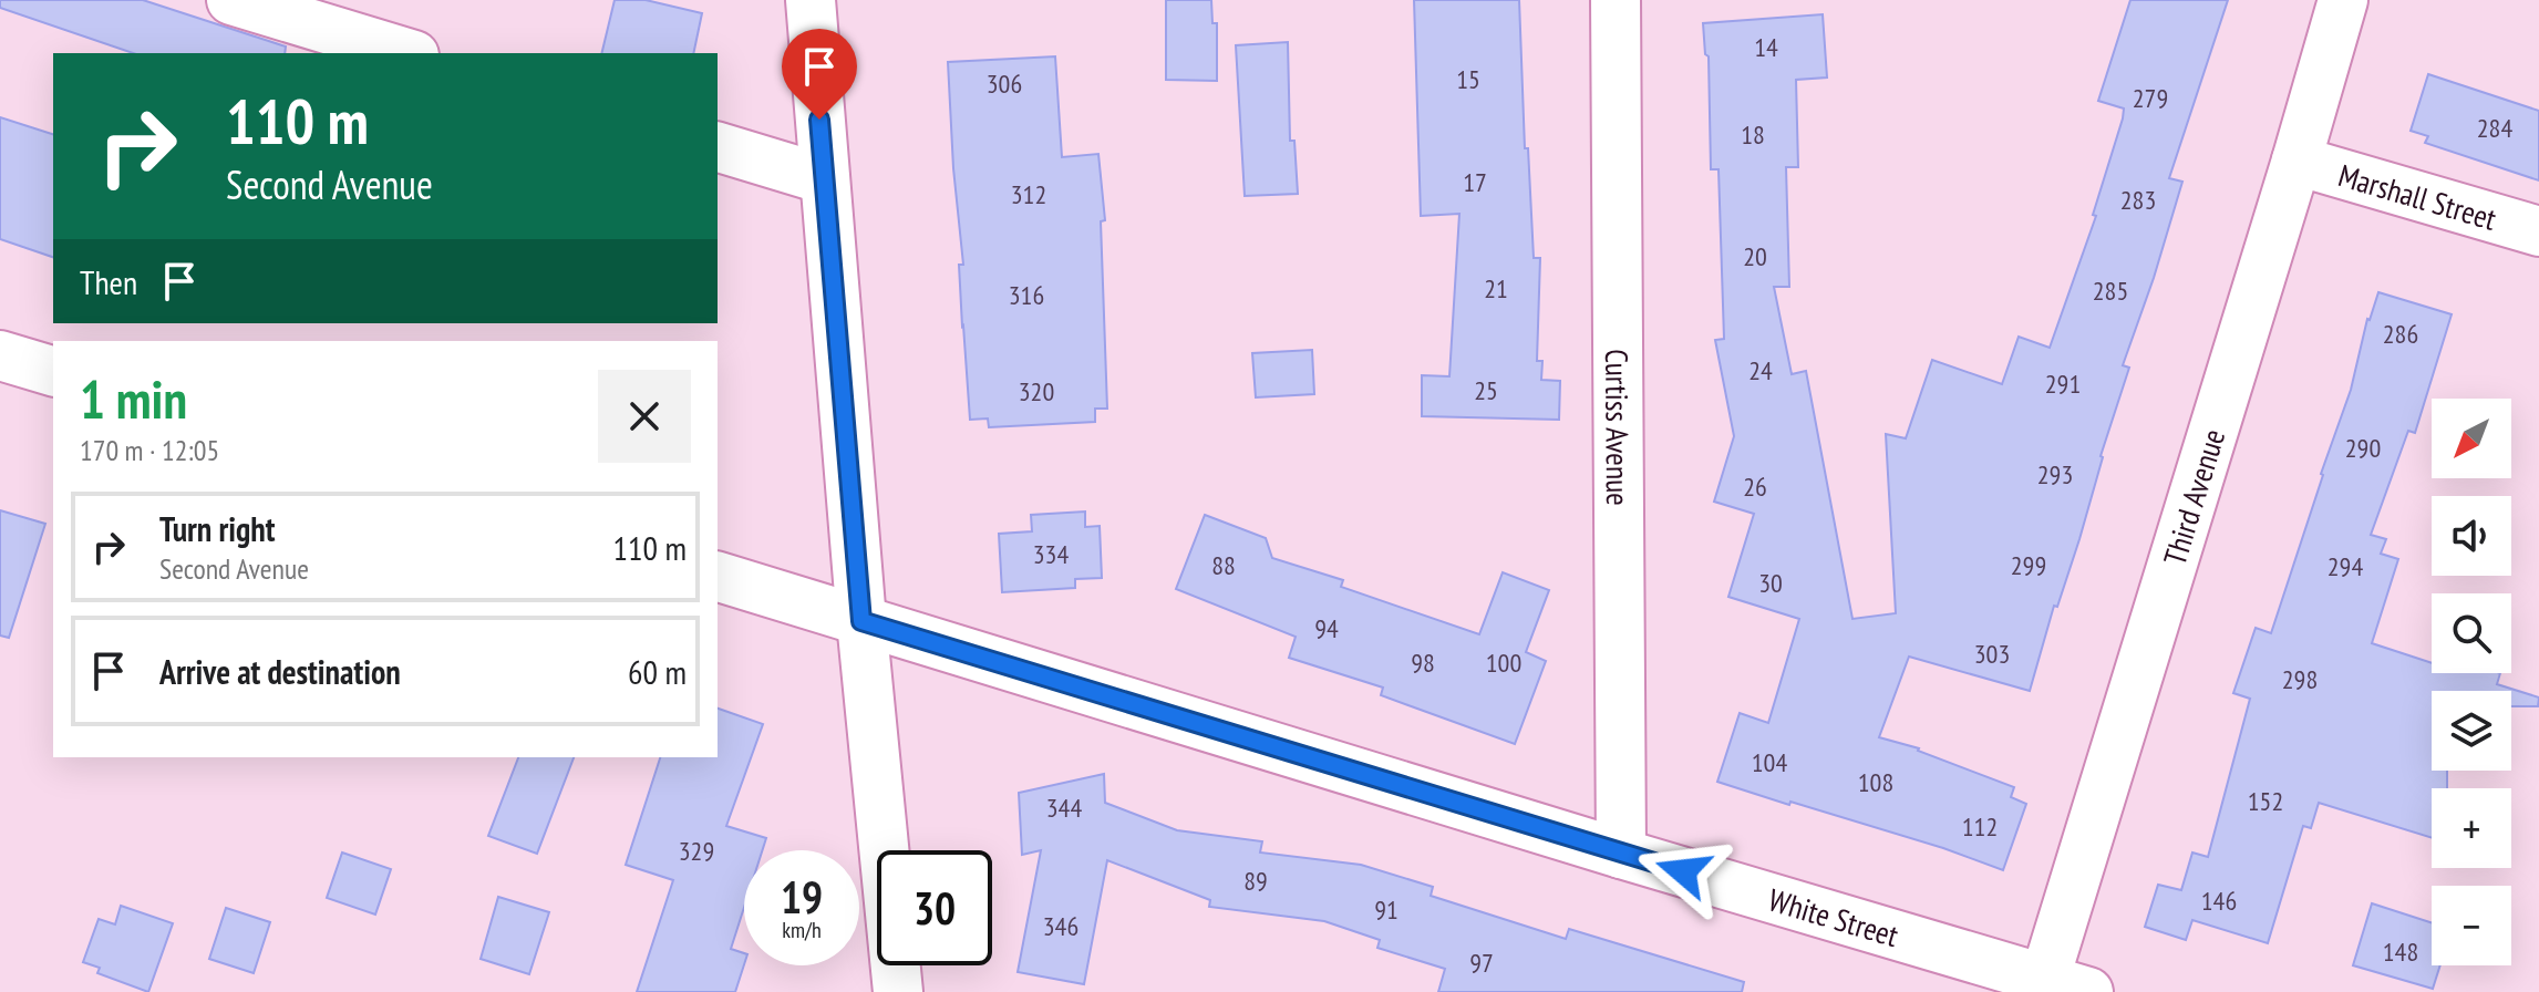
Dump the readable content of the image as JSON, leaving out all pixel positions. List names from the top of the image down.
{
  "streets": {
    "street": [
      "Marshall Street",
      "Curtiss Avenue",
      "Third Avenue",
      "White Street"
    ]
  },
  "crossings": [
    ["Marshall Street", "Third Avenue"],
    ["Curtiss Avenue", "White Street"],
    ["Third Avenue", "White Street"]
  ],
  "house_numbers": [
    "14",
    "15",
    "306",
    "279",
    "284",
    "18",
    "17",
    "312",
    "283",
    "20",
    "21",
    "285",
    "316",
    "286",
    "24",
    "291",
    "25",
    "320",
    "290",
    "293",
    "26",
    "334",
    "88",
    "299",
    "294",
    "30",
    "94",
    "303",
    "98",
    "100",
    "298",
    "104",
    "108",
    "152",
    "344",
    "112",
    "329",
    "89",
    "146",
    "91",
    "346",
    "148",
    "97"
  ],
  "north": "bottom left",
  "page": {
    "turn": ["110 m", "Second Avenue"],
    "then": "Then",
    "heading": ["1 min", "170 m · 12:05"],
    "map_buttons": ["+", "−"],
    "list": [
      {
        "name": "Turn right",
        "note": "Second Avenue",
        "value": "110 m"
      },
      {
        "name": "Arrive at destination",
        "value": "60 m"
      }
    ],
    "speed": "19 km/h",
    "limit": "30"
  }
}
